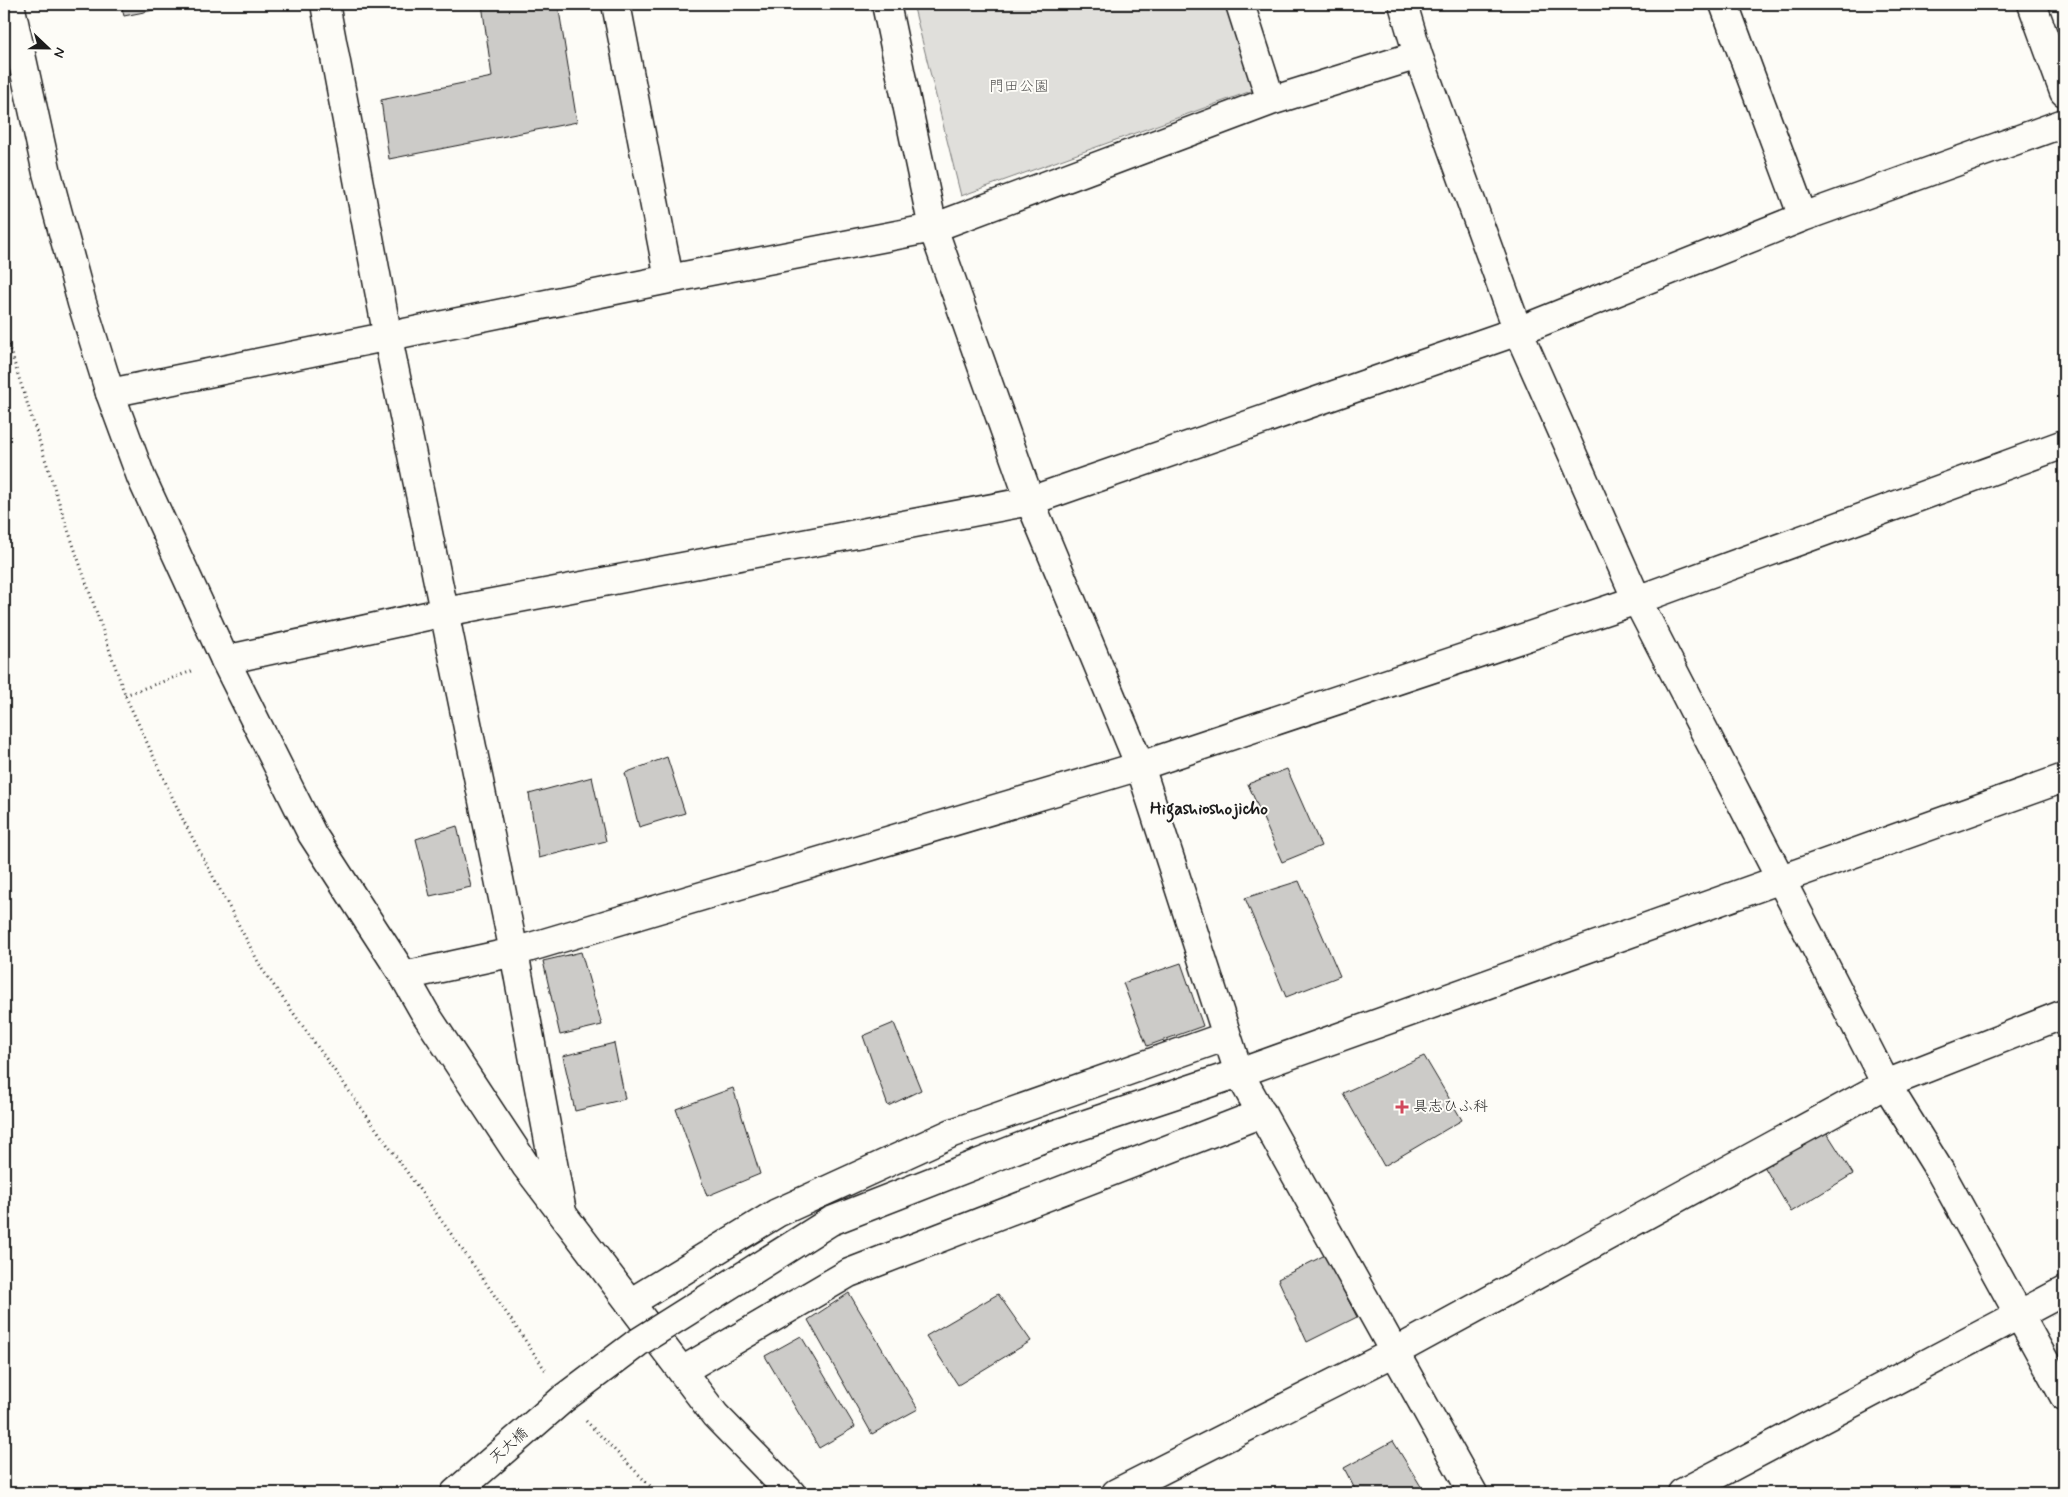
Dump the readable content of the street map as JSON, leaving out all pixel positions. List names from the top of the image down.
{
  "streets": {
    "street": ["天大橋"]
  },
  "districts": ["Higashioshojicho"],
  "parks": ["門田公園"],
  "places": {
    "health": ["具志ひふ科"]
  },
  "north": "right"
}
